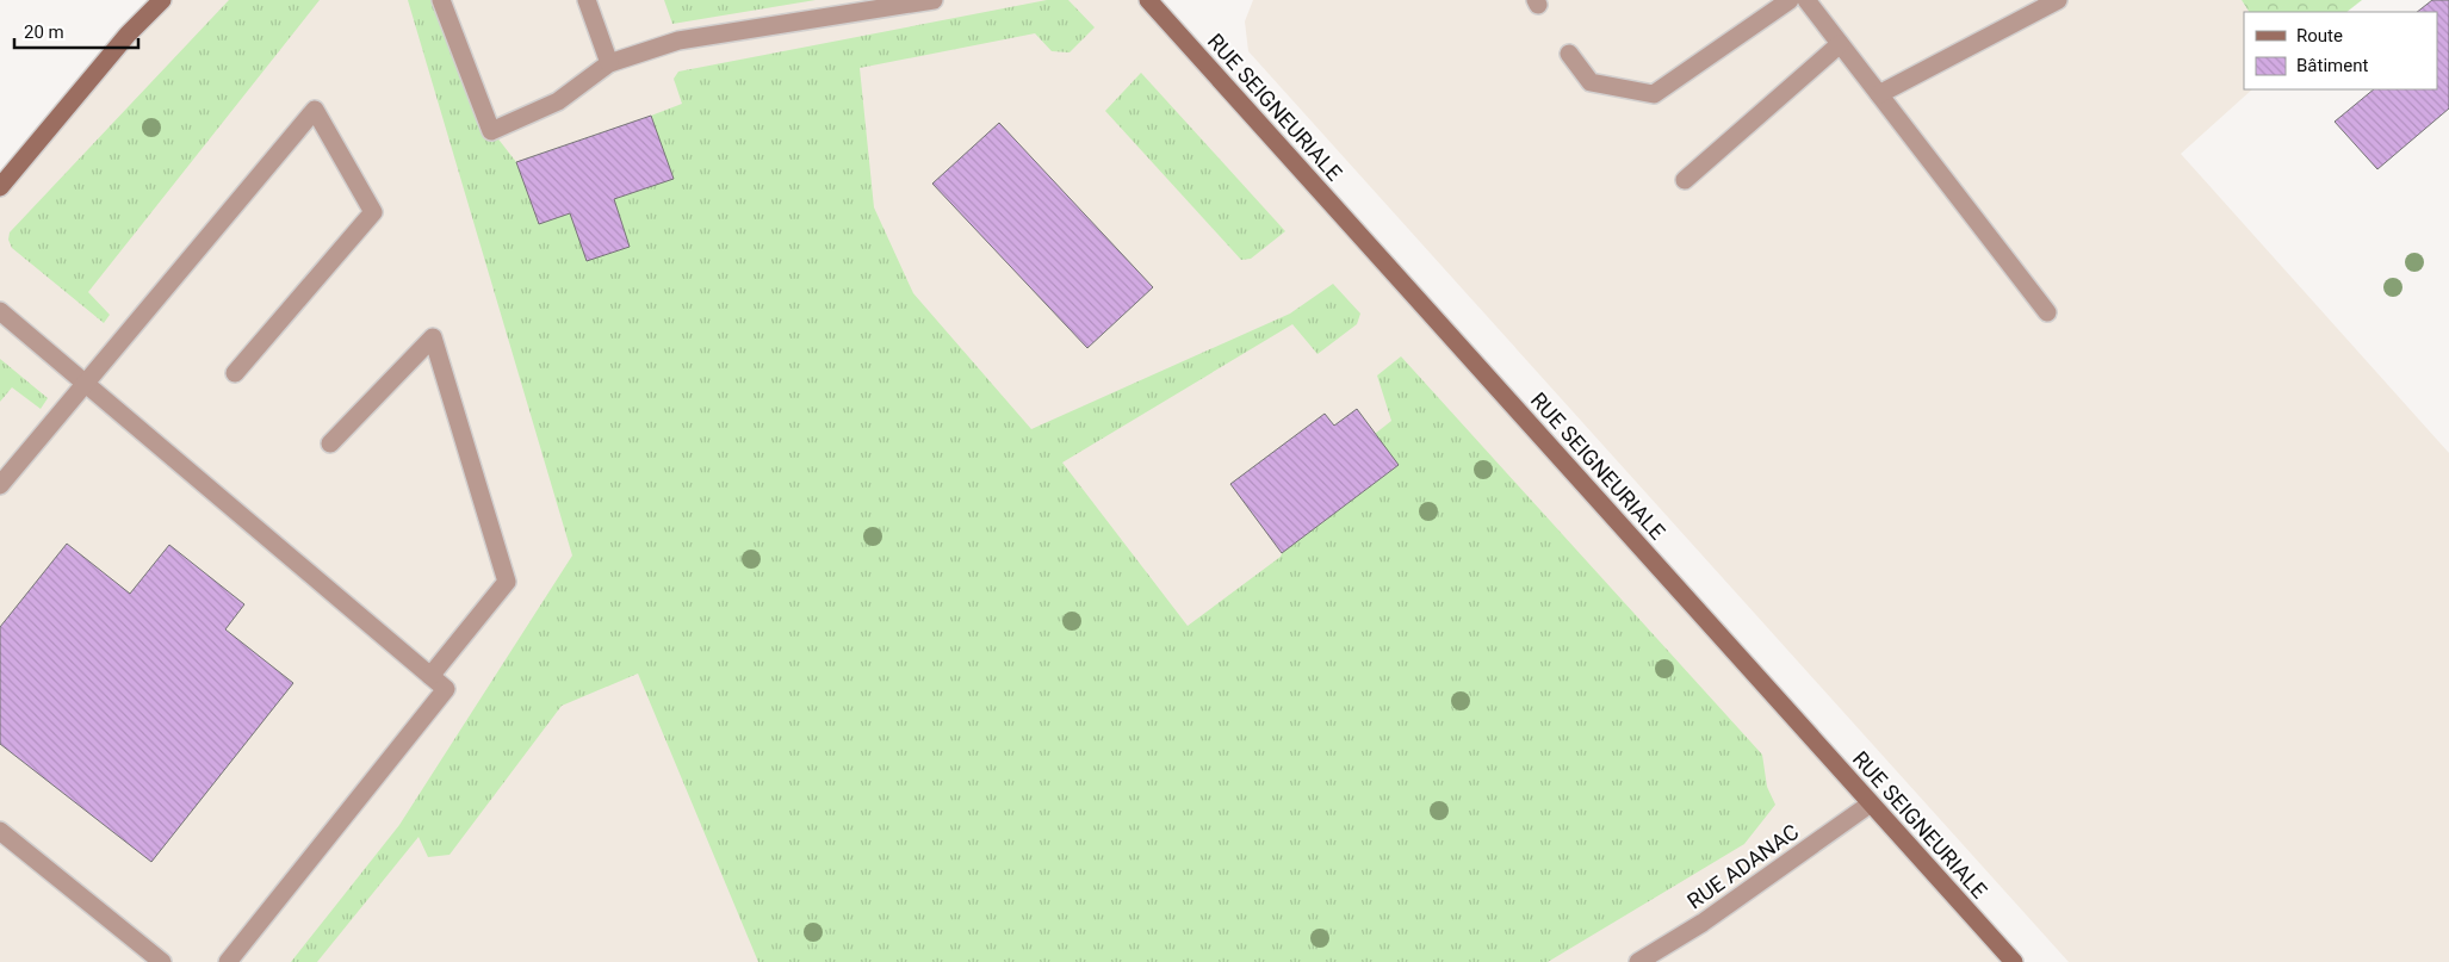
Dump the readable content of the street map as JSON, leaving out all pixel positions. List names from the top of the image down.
{
  "streets": {
    "street": ["RUE SEIGNEURIALE", "RUE ADANAC"]
  },
  "crossings": [
    ["RUE SEIGNEURIALE", "RUE ADANAC"]
  ],
  "legend": ["Route", "Bâtiment"],
  "scale_bar": "20 m"
}
